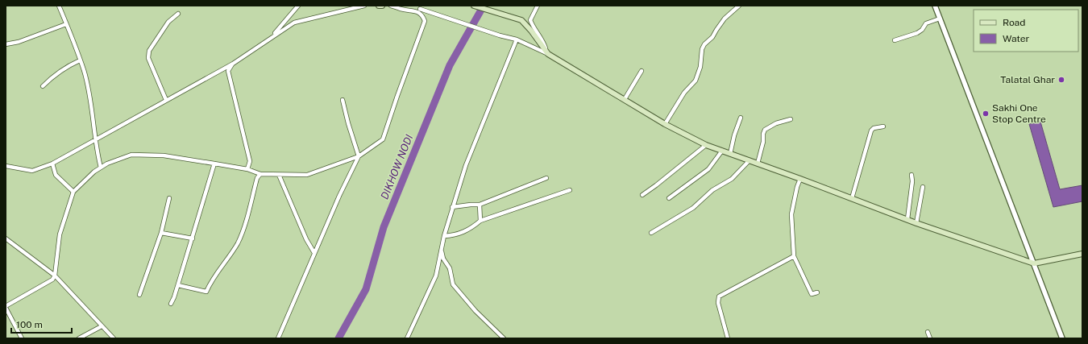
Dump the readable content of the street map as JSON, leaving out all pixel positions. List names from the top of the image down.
{
  "water": ["DIKHOW NODI"],
  "places": ["Talatal Ghar", "Sakhi One Stop Centre"],
  "legend": ["Road", "Water"],
  "scale_bar": "100 m"
}
